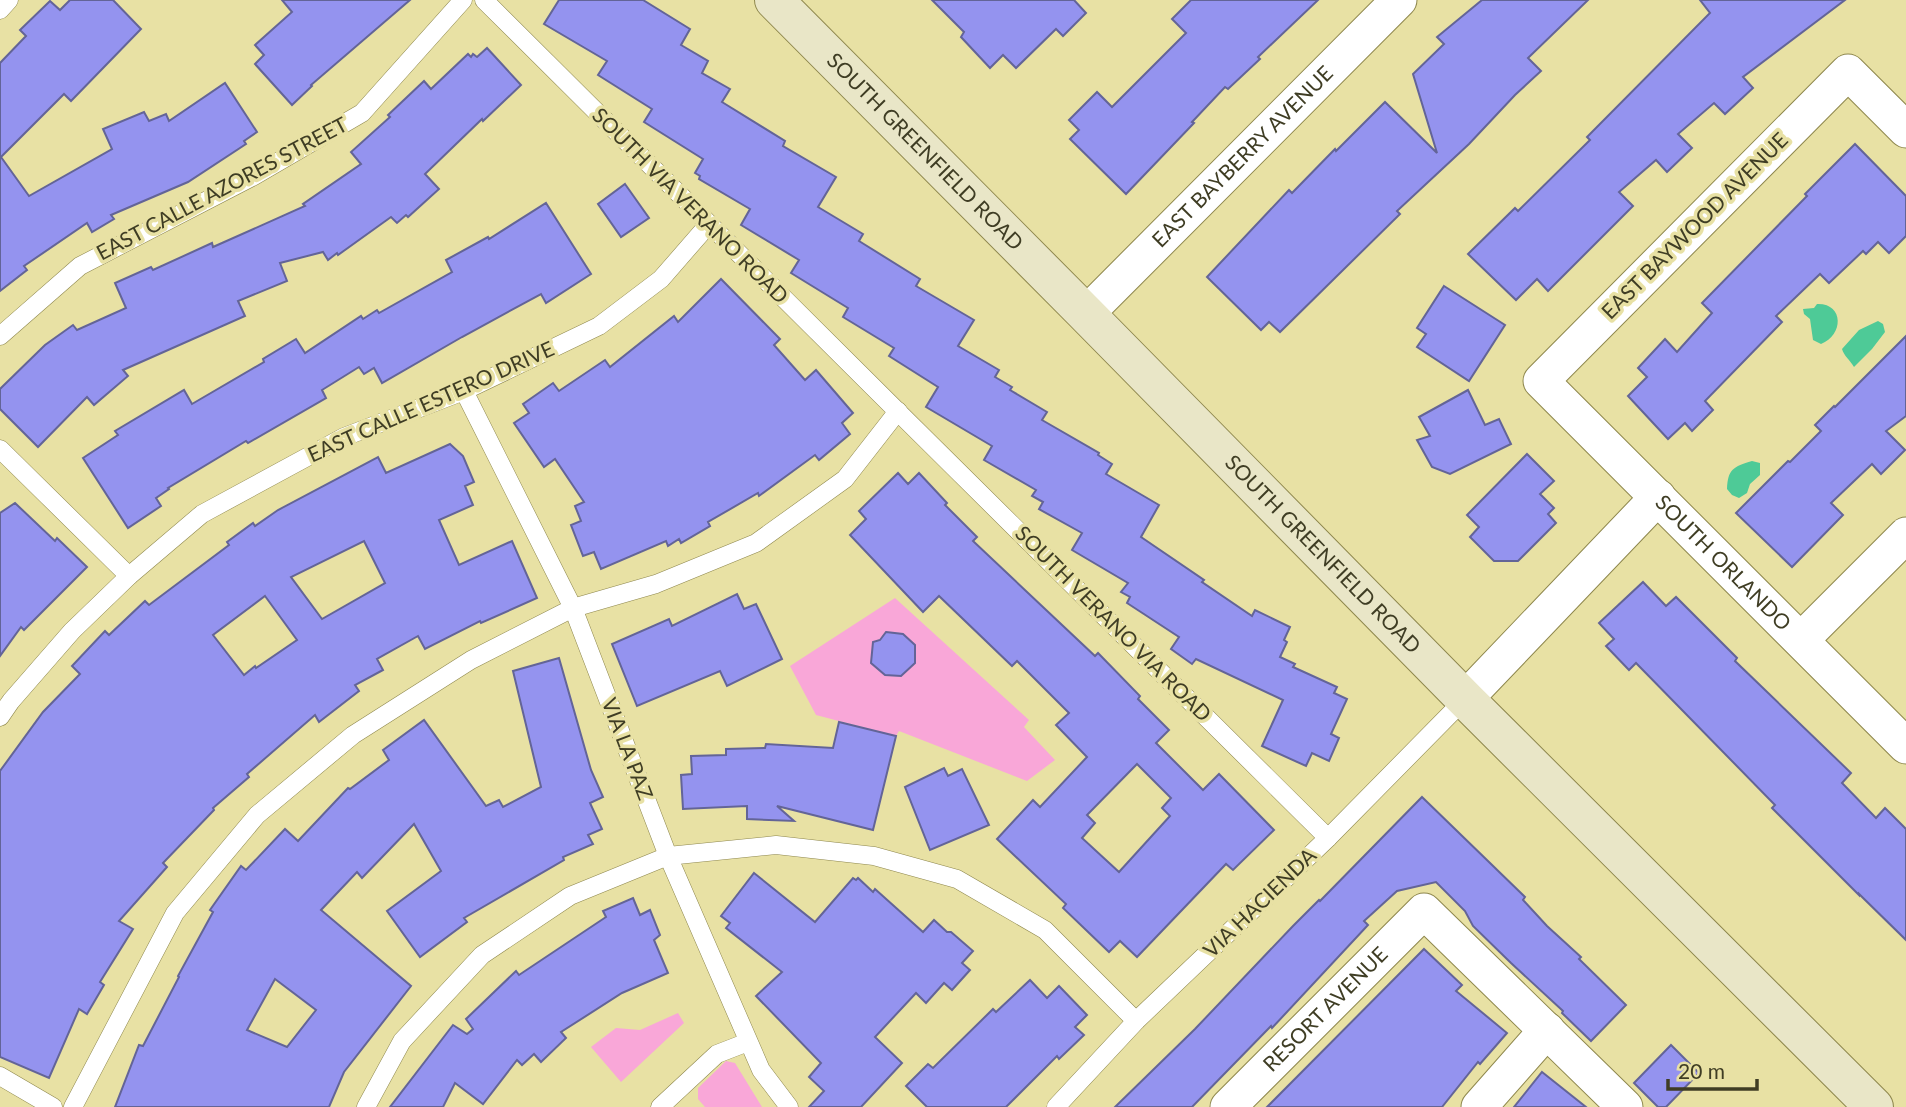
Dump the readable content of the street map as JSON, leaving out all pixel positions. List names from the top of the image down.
{
  "streets": {
    "main road": ["SOUTH GREENFIELD ROAD"],
    "street": [
      "EAST BAYBERRY AVENUE",
      "EAST BAYWOOD AVENUE",
      "SOUTH ORLANDO",
      "RESORT AVENUE"
    ],
    "lane": [
      "EAST CALLE AZORES STREET",
      "SOUTH VIA VERANO ROAD",
      "EAST CALLE ESTERO DRIVE",
      "SOUTH VERANO VIA ROAD",
      "VIA LA PAZ",
      "VIA HACIENDA"
    ]
  },
  "crossings": [
    ["SOUTH GREENFIELD ROAD", "EAST BAYBERRY AVENUE"],
    ["SOUTH GREENFIELD ROAD", "VIA HACIENDA"],
    ["SOUTH VIA VERANO ROAD", "EAST CALLE ESTERO DRIVE"],
    ["SOUTH VIA VERANO ROAD", "SOUTH VERANO VIA ROAD"],
    ["EAST BAYWOOD AVENUE", "SOUTH ORLANDO"],
    ["EAST CALLE ESTERO DRIVE", "VIA LA PAZ"],
    ["SOUTH VERANO VIA ROAD", "VIA HACIENDA"]
  ],
  "scale_bar": "20 m"
}
